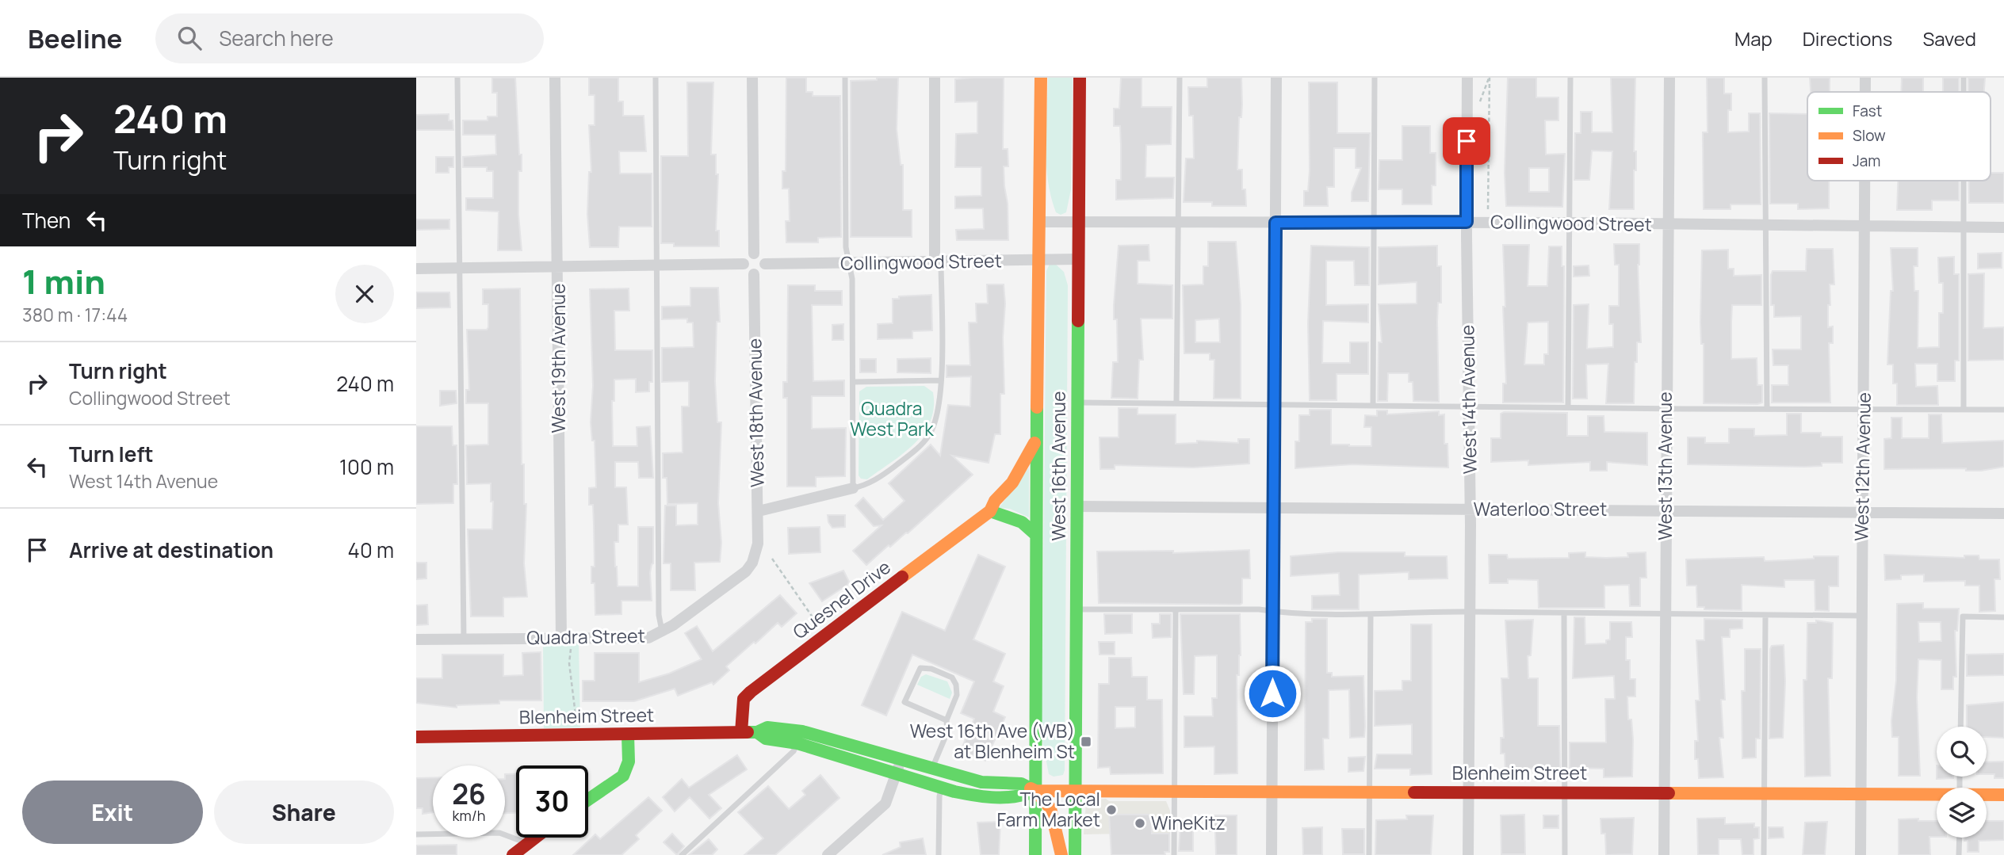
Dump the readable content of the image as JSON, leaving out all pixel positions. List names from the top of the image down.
{
  "streets": {
    "street": [
      "Collingwood Street",
      "West 19th Avenue",
      "West 14th Avenue",
      "West 18th Avenue",
      "West 16th Avenue",
      "West 13th Avenue",
      "West 12th Avenue",
      "Waterloo Street",
      "Quesnel Drive",
      "Quadra Street",
      "Blenheim Street"
    ]
  },
  "crossings": [
    ["Collingwood Street", "West 14th Avenue"],
    ["Collingwood Street", "West 18th Avenue"],
    ["Collingwood Street", "West 16th Avenue"],
    ["Collingwood Street", "West 13th Avenue"],
    ["Collingwood Street", "West 12th Avenue"],
    ["West 19th Avenue", "Quadra Street"],
    ["West 14th Avenue", "Waterloo Street"],
    ["West 14th Avenue", "Blenheim Street"],
    ["West 18th Avenue", "Quadra Street"],
    ["West 16th Avenue", "Waterloo Street"],
    ["West 16th Avenue", "Quesnel Drive"],
    ["West 16th Avenue", "Blenheim Street"],
    ["West 13th Avenue", "Waterloo Street"],
    ["West 13th Avenue", "Blenheim Street"],
    ["West 12th Avenue", "Waterloo Street"],
    ["West 12th Avenue", "Blenheim Street"],
    ["Quesnel Drive", "Blenheim Street"]
  ],
  "parks": ["Quadra West Park"],
  "places": {
    "transit": ["West 16th Ave (WB) at Blenheim St"],
    "other": ["The Local Farm Market", "WineKitz"]
  },
  "legend": ["Fast", "Slow", "Jam"],
  "page": {
    "header": "Beeline",
    "search": "Search here",
    "nav": ["Map", "Directions", "Saved"],
    "turn": ["240 m", "Turn right"],
    "then": "Then",
    "heading": ["1 min", "380 m · 17:44"],
    "list": [
      {
        "name": "Turn right",
        "note": "Collingwood Street",
        "value": "240 m"
      },
      {
        "name": "Turn left",
        "note": "West 14th Avenue",
        "value": "100 m"
      },
      {
        "name": "Arrive at destination",
        "value": "40 m"
      }
    ],
    "speed": "26 km/h",
    "limit": "30",
    "buttons": ["Exit", "Share"]
  }
}
